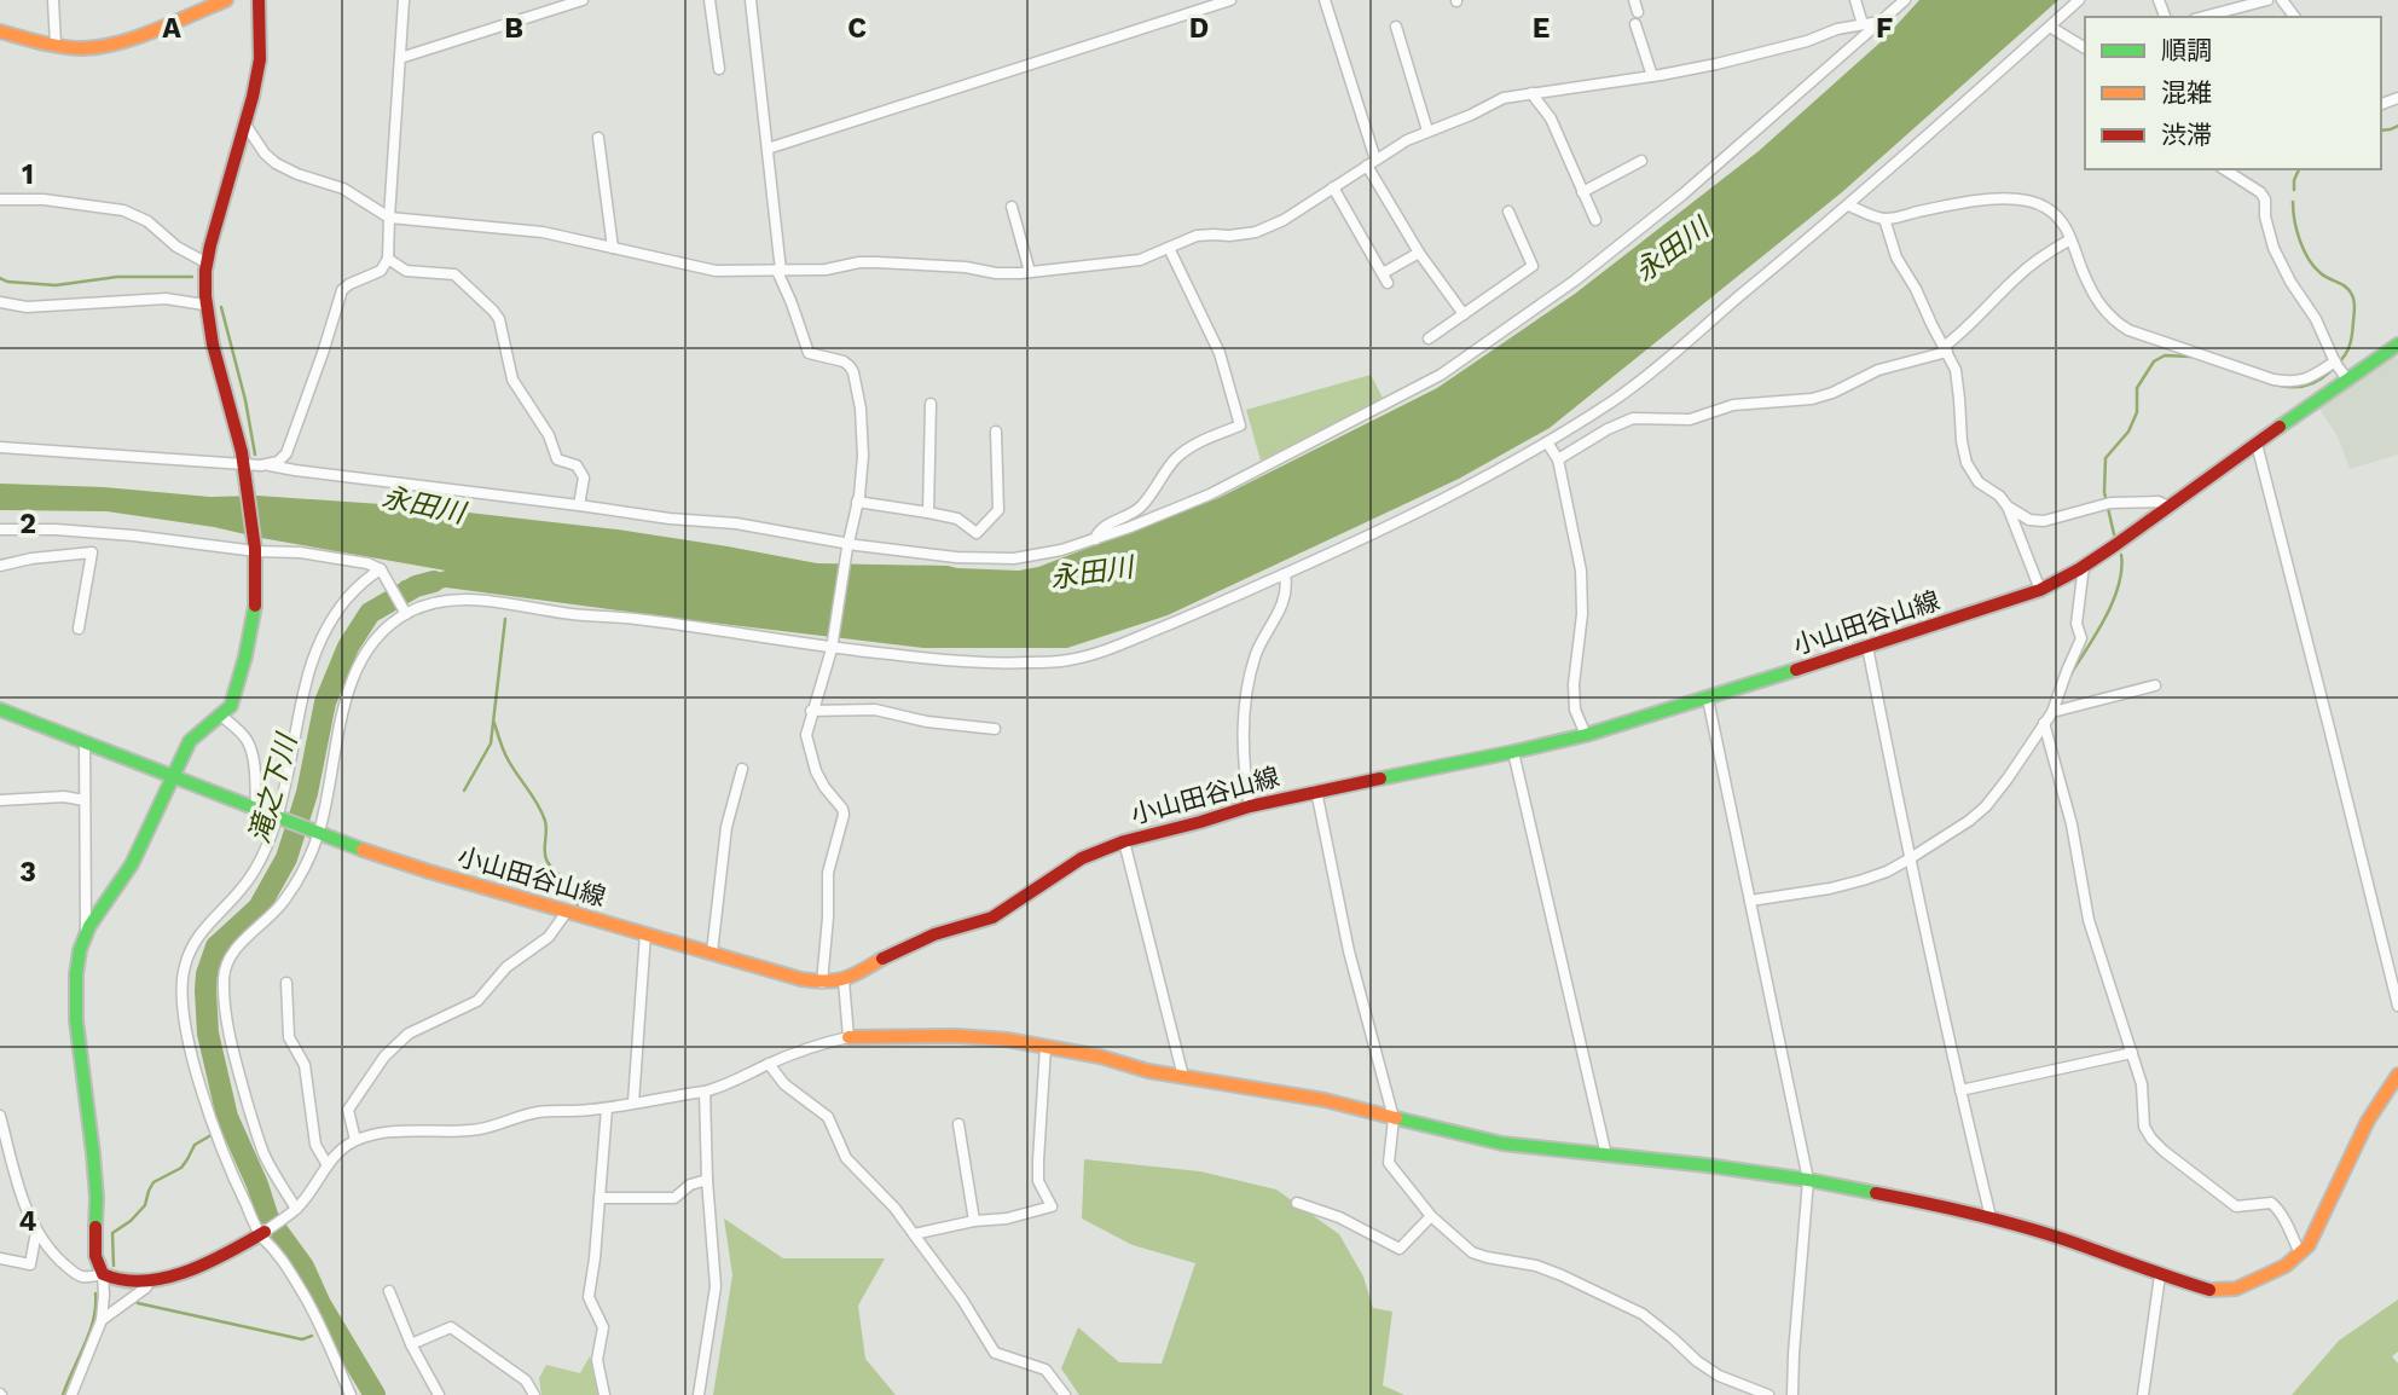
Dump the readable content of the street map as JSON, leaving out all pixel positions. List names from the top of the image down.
{
  "streets": {
    "street": ["小山田谷山線"]
  },
  "water": ["永田川", "滝之下川"],
  "legend": ["順調", "混雑", "渋滞"],
  "grid": {
    "columns": [
      "A",
      "B",
      "C",
      "D",
      "E",
      "F"
    ],
    "rows": [
      "1",
      "2",
      "3",
      "4"
    ]
  }
}
